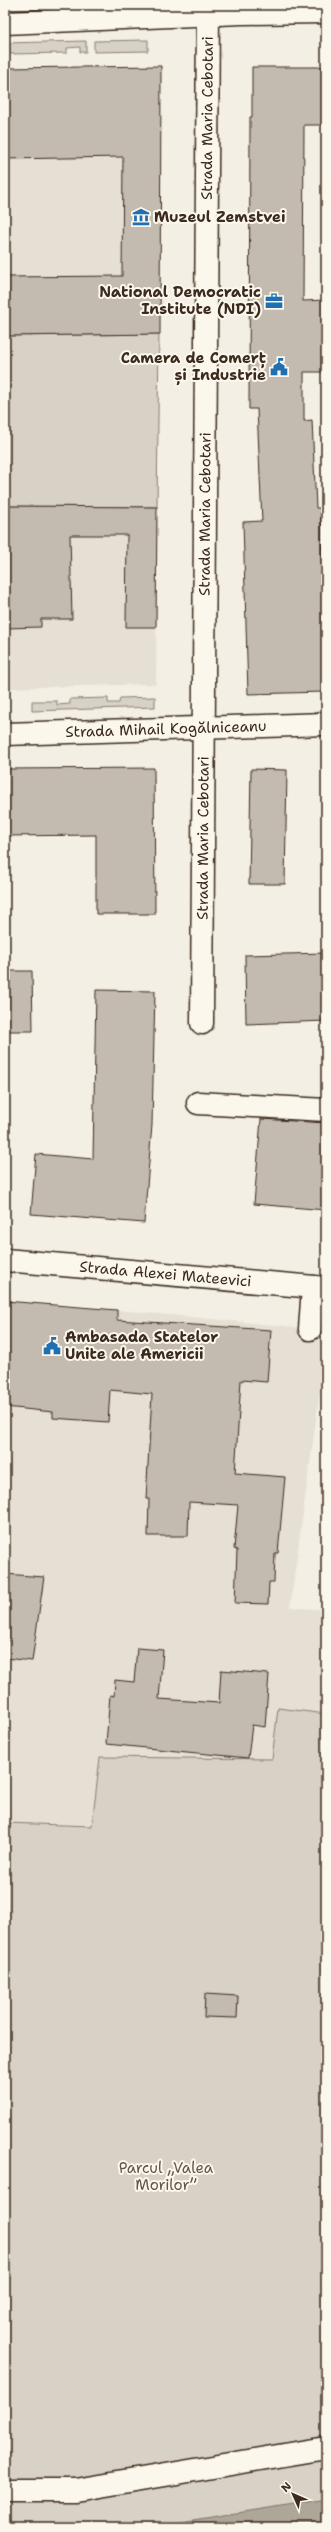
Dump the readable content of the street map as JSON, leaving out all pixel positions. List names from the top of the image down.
{
  "streets": {
    "street": ["Strada Maria Cebotari", "Strada Mihail Kogălniceanu", "Strada Alexei Mateevici"]
  },
  "crossings": [
    ["Strada Maria Cebotari", "Strada Mihail Kogălniceanu"]
  ],
  "parks": ["Parcul „Valea Morilor”"],
  "places": {
    "museum": ["Muzeul Zemstvei"],
    "office": ["National Democratic Institute (NDI)"],
    "public building": ["Camera de Comerț și Industrie", "Ambasada Statelor Unite ale Americii"]
  },
  "north": "top left"
}
